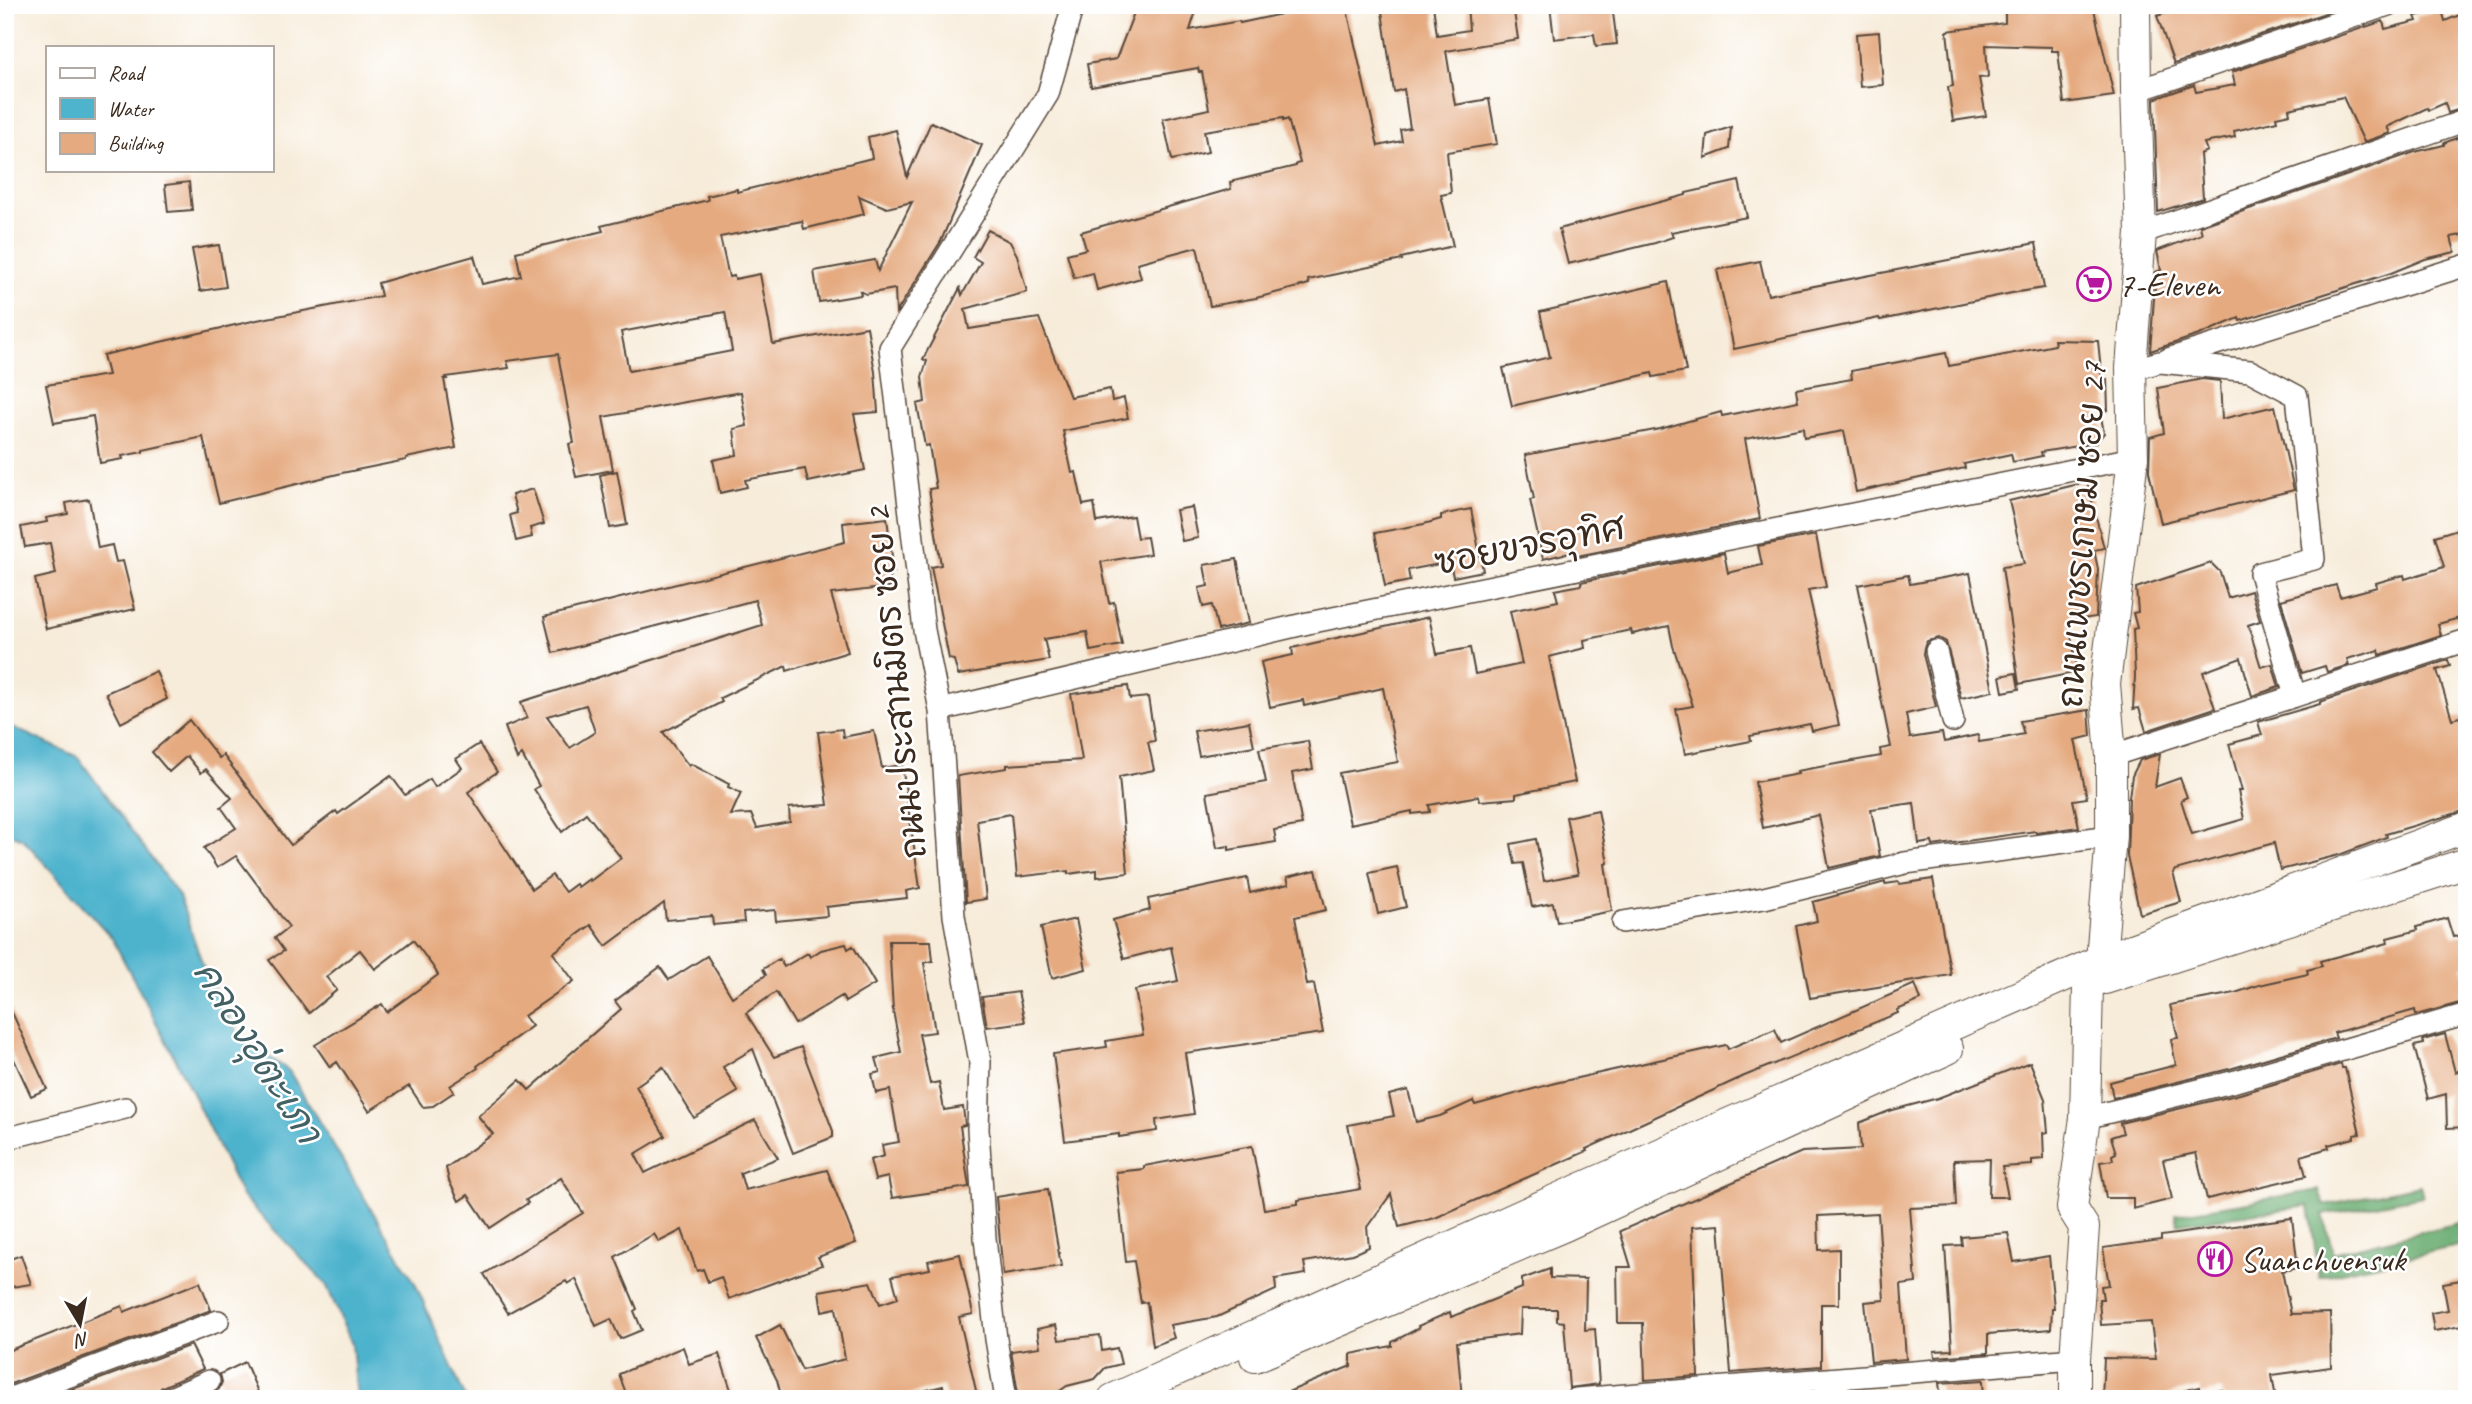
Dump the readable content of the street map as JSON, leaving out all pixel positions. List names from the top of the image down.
{
  "streets": {
    "main road": ["ถนนเพชรเกษม ซอย 27"],
    "street": ["ซอยขจรอุทิศ", "ถนนประสานมิตร ซอย 2"]
  },
  "crossings": [
    ["ถนนเพชรเกษม ซอย 27", "ซอยขจรอุทิศ"],
    ["ซอยขจรอุทิศ", "ถนนประสานมิตร ซอย 2"]
  ],
  "water": ["คลองอุ่ตะเภา"],
  "places": {
    "supermarket": ["7-Eleven"],
    "restaurant": ["Suanchuensuk"]
  },
  "legend": ["Road", "Water", "Building"],
  "north": "bottom"
}
